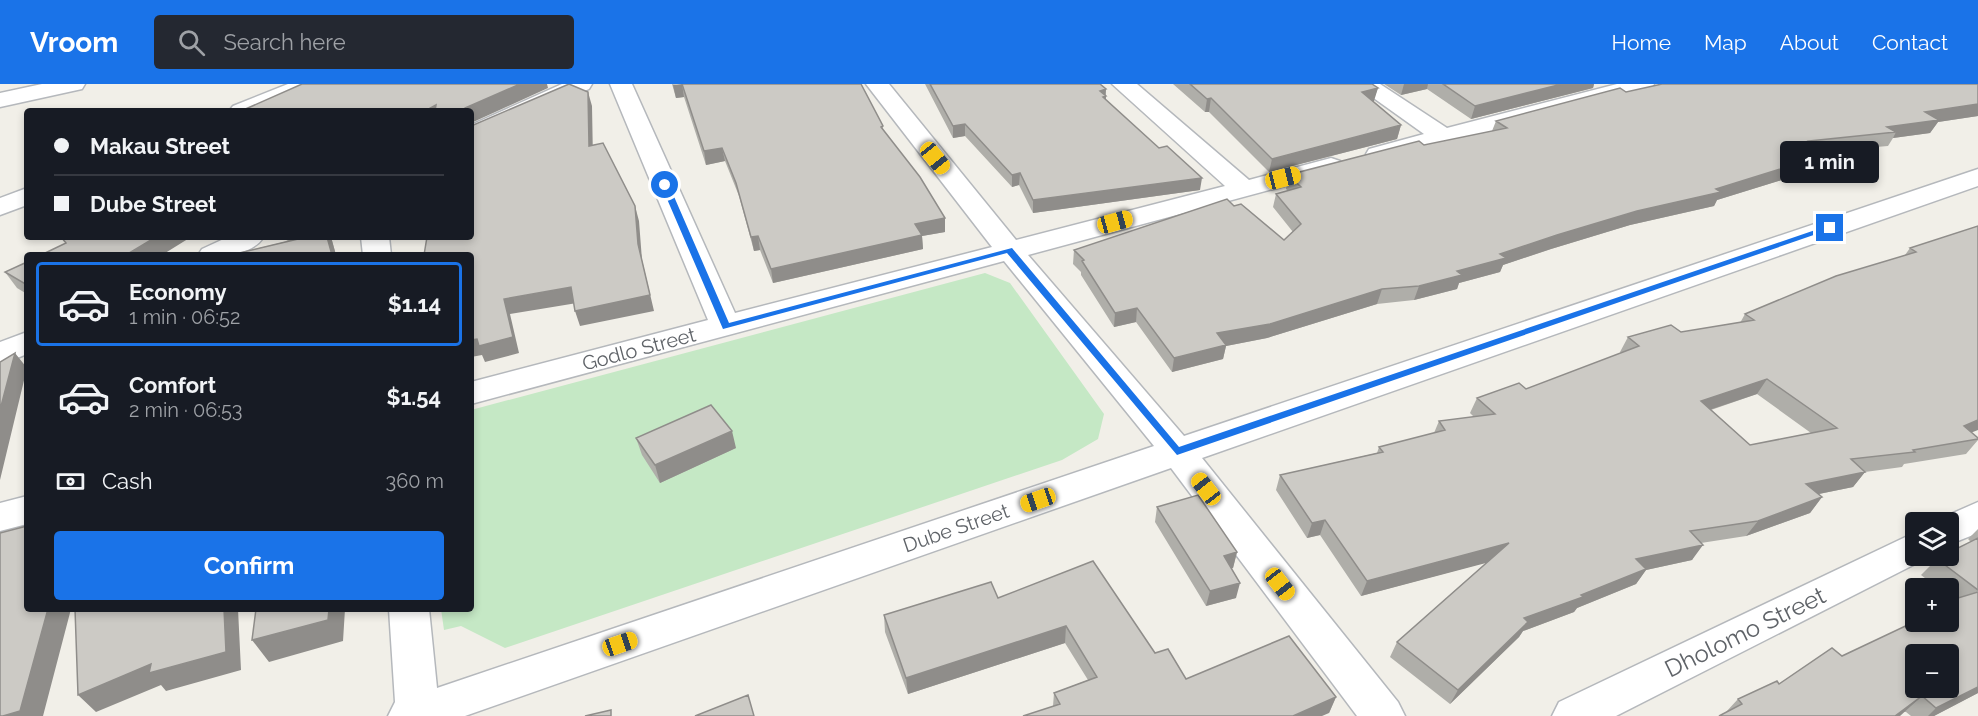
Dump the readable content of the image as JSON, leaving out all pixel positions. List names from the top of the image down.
{
  "streets": {
    "street": ["Godlo Street", "Dube Street", "Dholomo Street"]
  },
  "page": {
    "header": "Vroom",
    "search": "Search here",
    "nav": [
      "Home",
      "Map",
      "About",
      "Contact"
    ],
    "banner": ["Makau Street", "Dube Street"],
    "bubble": "1 min",
    "list": [
      {
        "name": "Economy",
        "note": "1 min · 06:52",
        "value": "$1.14"
      },
      {
        "name": "Comfort",
        "note": "2 min · 06:53",
        "value": "$1.54"
      }
    ],
    "pay": ["Cash", "360 m"],
    "map_buttons": ["+", "−"],
    "buttons": "Confirm"
  }
}
